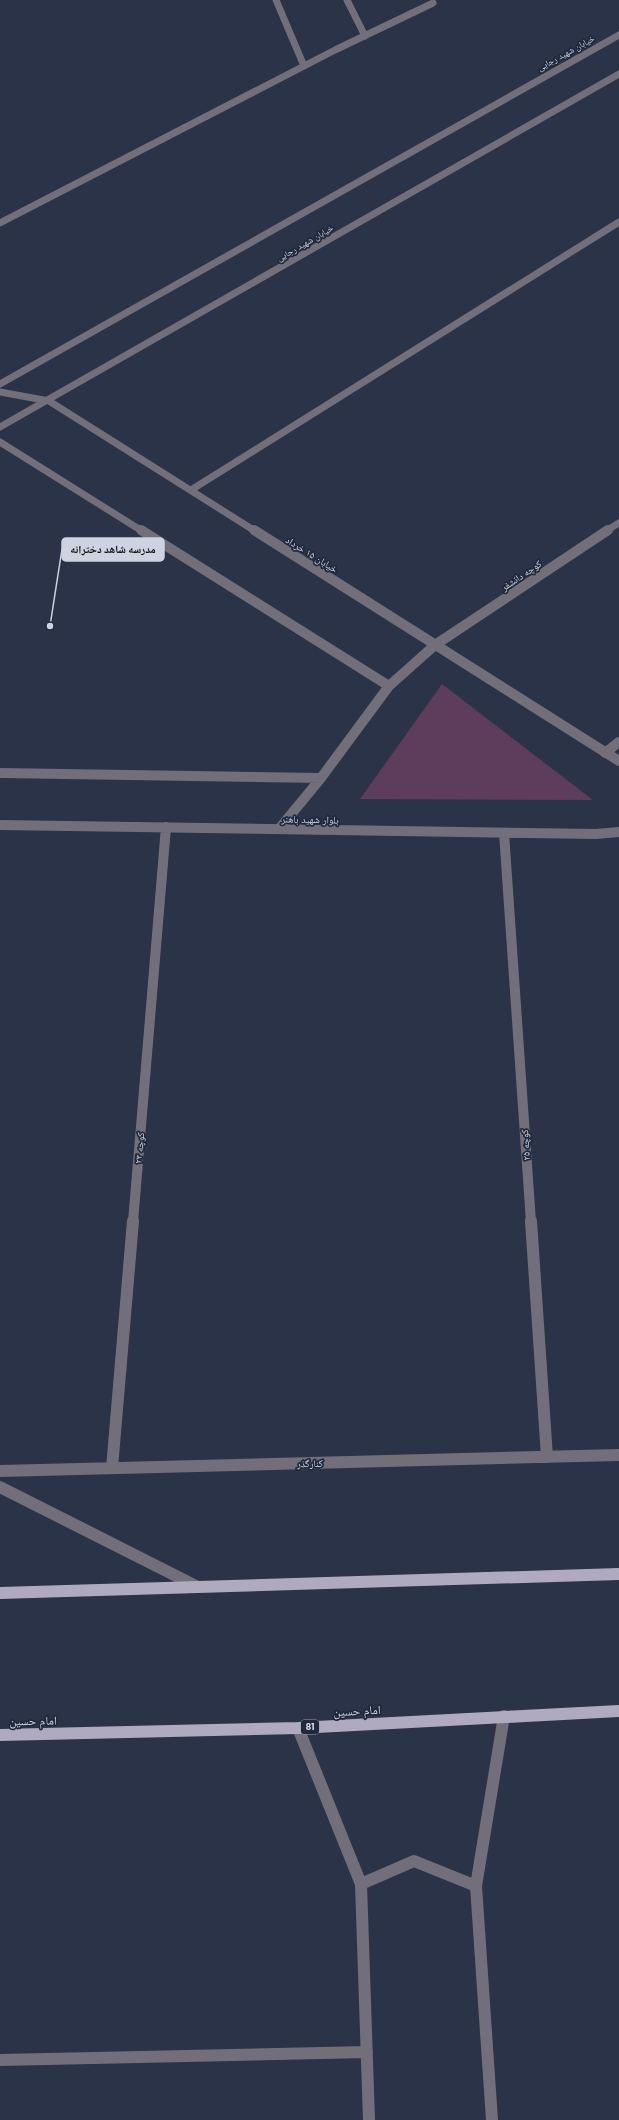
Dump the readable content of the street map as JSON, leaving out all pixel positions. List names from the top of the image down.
{
  "streets": {
    "main road": ["امام حسین", "81"],
    "street": [
      "خیابان شهید رجایی",
      "خیابان ۱۵ خرداد",
      "کوچه دانشفر",
      "بلوار شهید باهنر",
      "کوچه ۲۵",
      "کوچه ۲۳",
      "کنارگذر"
    ]
  },
  "crossings": [
    ["خیابان شهید رجایی", "خیابان ۱۵ خرداد"],
    ["خیابان ۱۵ خرداد", "کوچه دانشفر"],
    ["کوچه دانشفر", "بلوار شهید باهنر"],
    ["بلوار شهید باهنر", "کوچه ۲۵"],
    ["بلوار شهید باهنر", "کوچه ۲۳"],
    ["کوچه ۲۵", "کنارگذر"],
    ["کوچه ۲۳", "کنارگذر"]
  ],
  "places": ["مدرسه شاهد دخترانه"]
}
